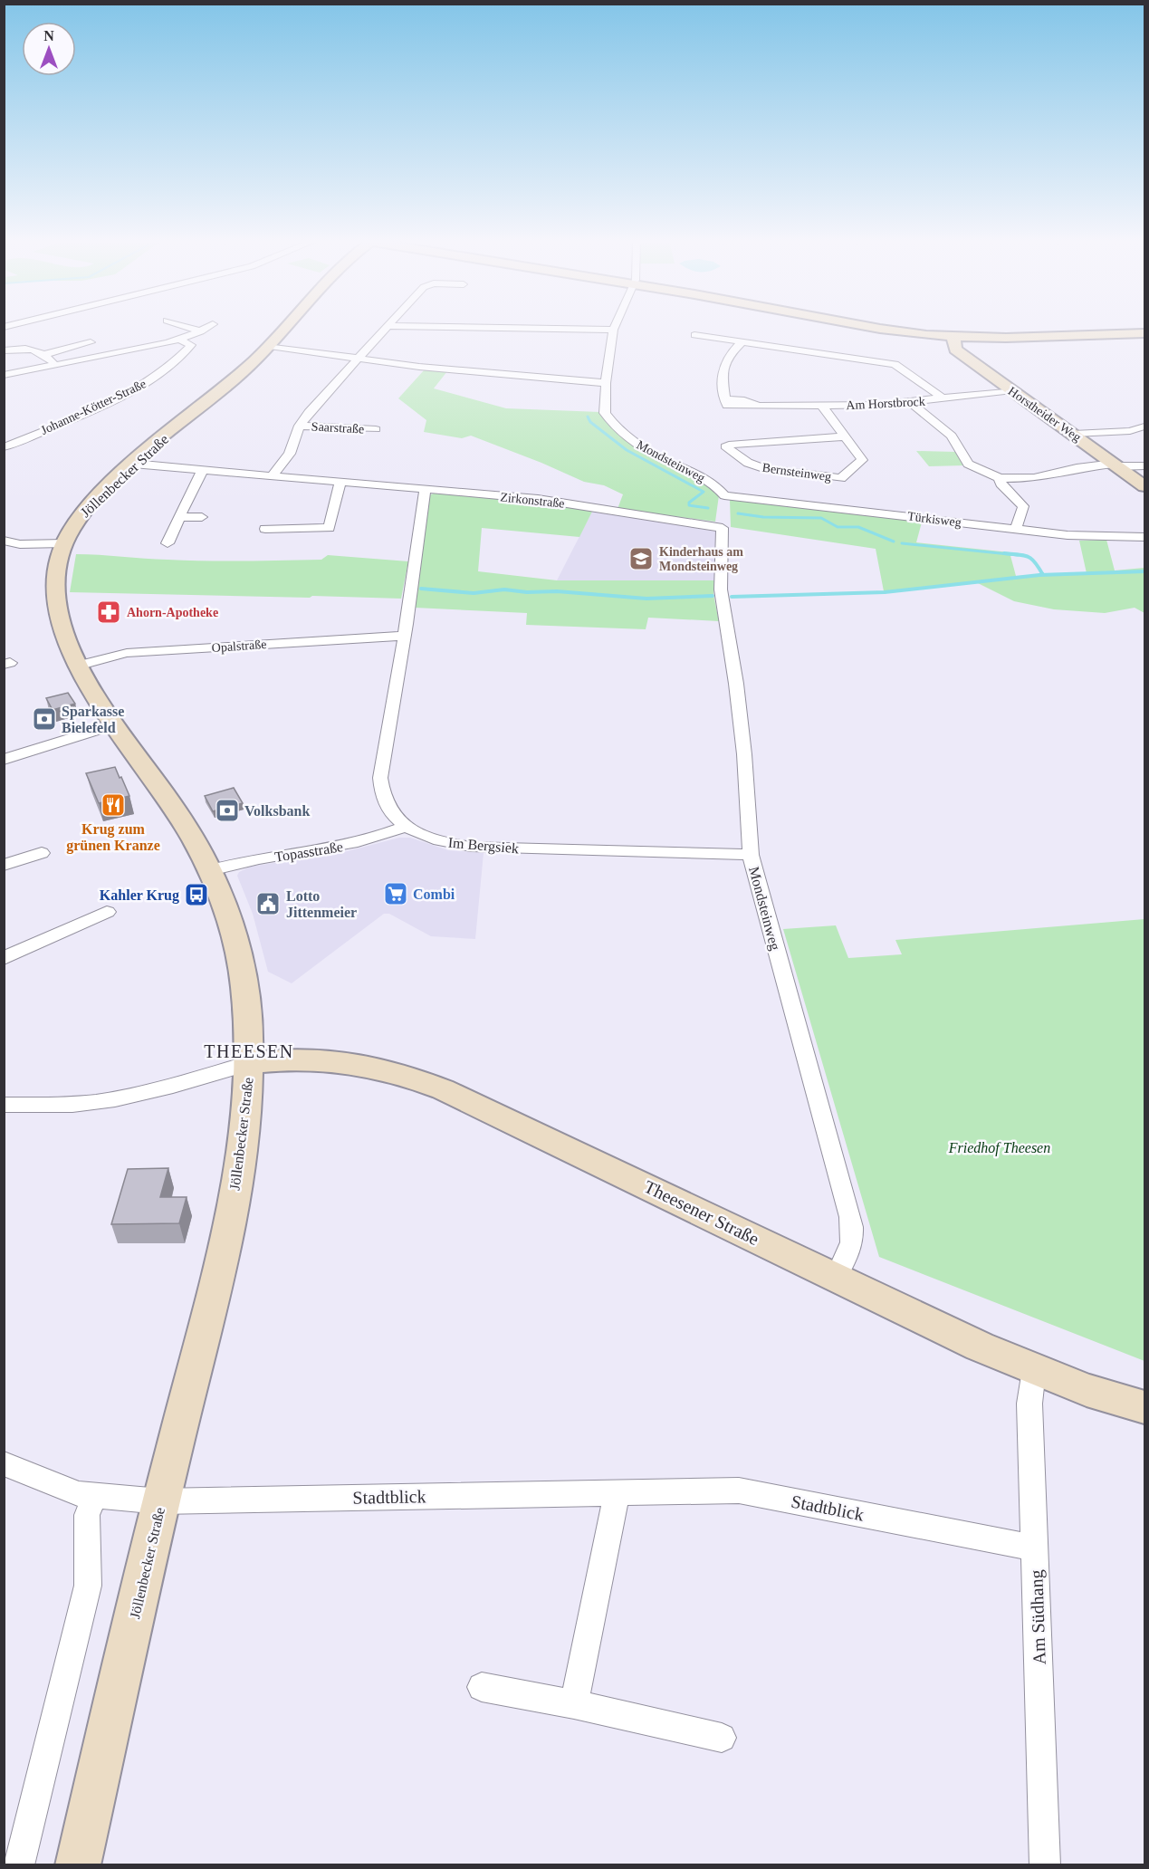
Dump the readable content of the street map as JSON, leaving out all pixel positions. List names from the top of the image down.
{
  "streets": {
    "main road": ["Horstheider Weg", "Jöllenbecker Straße", "Theesener Straße"],
    "street": [
      "Am Horstbrock",
      "Johanne-Kötter-Straße",
      "Saarstraße",
      "Mondsteinweg",
      "Bernsteinweg",
      "Zirkonstraße",
      "Türkisweg",
      "Opalstraße",
      "Im Bergsiek",
      "Topasstraße",
      "Stadtblick",
      "Am Südhang"
    ]
  },
  "crossings": [
    ["Am Horstbrock", "Horstheider Weg"],
    ["Am Horstbrock", "Bernsteinweg"],
    ["Saarstraße", "Zirkonstraße"],
    ["Mondsteinweg", "Zirkonstraße"],
    ["Mondsteinweg", "Türkisweg"],
    ["Mondsteinweg", "Im Bergsiek"],
    ["Mondsteinweg", "Theesener Straße"],
    ["Jöllenbecker Straße", "Zirkonstraße"],
    ["Jöllenbecker Straße", "Opalstraße"],
    ["Jöllenbecker Straße", "Topasstraße"],
    ["Jöllenbecker Straße", "Theesener Straße"],
    ["Jöllenbecker Straße", "Stadtblick"],
    ["Zirkonstraße", "Im Bergsiek"],
    ["Opalstraße", "Im Bergsiek"],
    ["Im Bergsiek", "Topasstraße"],
    ["Theesener Straße", "Am Südhang"],
    ["Stadtblick", "Am Südhang"]
  ],
  "districts": ["THEESEN"],
  "parks": ["Friedhof Theesen"],
  "places": {
    "school or university": ["Kinderhaus am Mondsteinweg"],
    "pharmacy": ["Ahorn-Apotheke"],
    "bank": ["Sparkasse Bielefeld", "Volksbank"],
    "restaurant": ["Krug zum grünen Kranze"],
    "supermarket": ["Combi"],
    "bus stop": ["Kahler Krug"],
    "public building": ["Lotto Jittenmeier"]
  },
  "north": "top"
}
